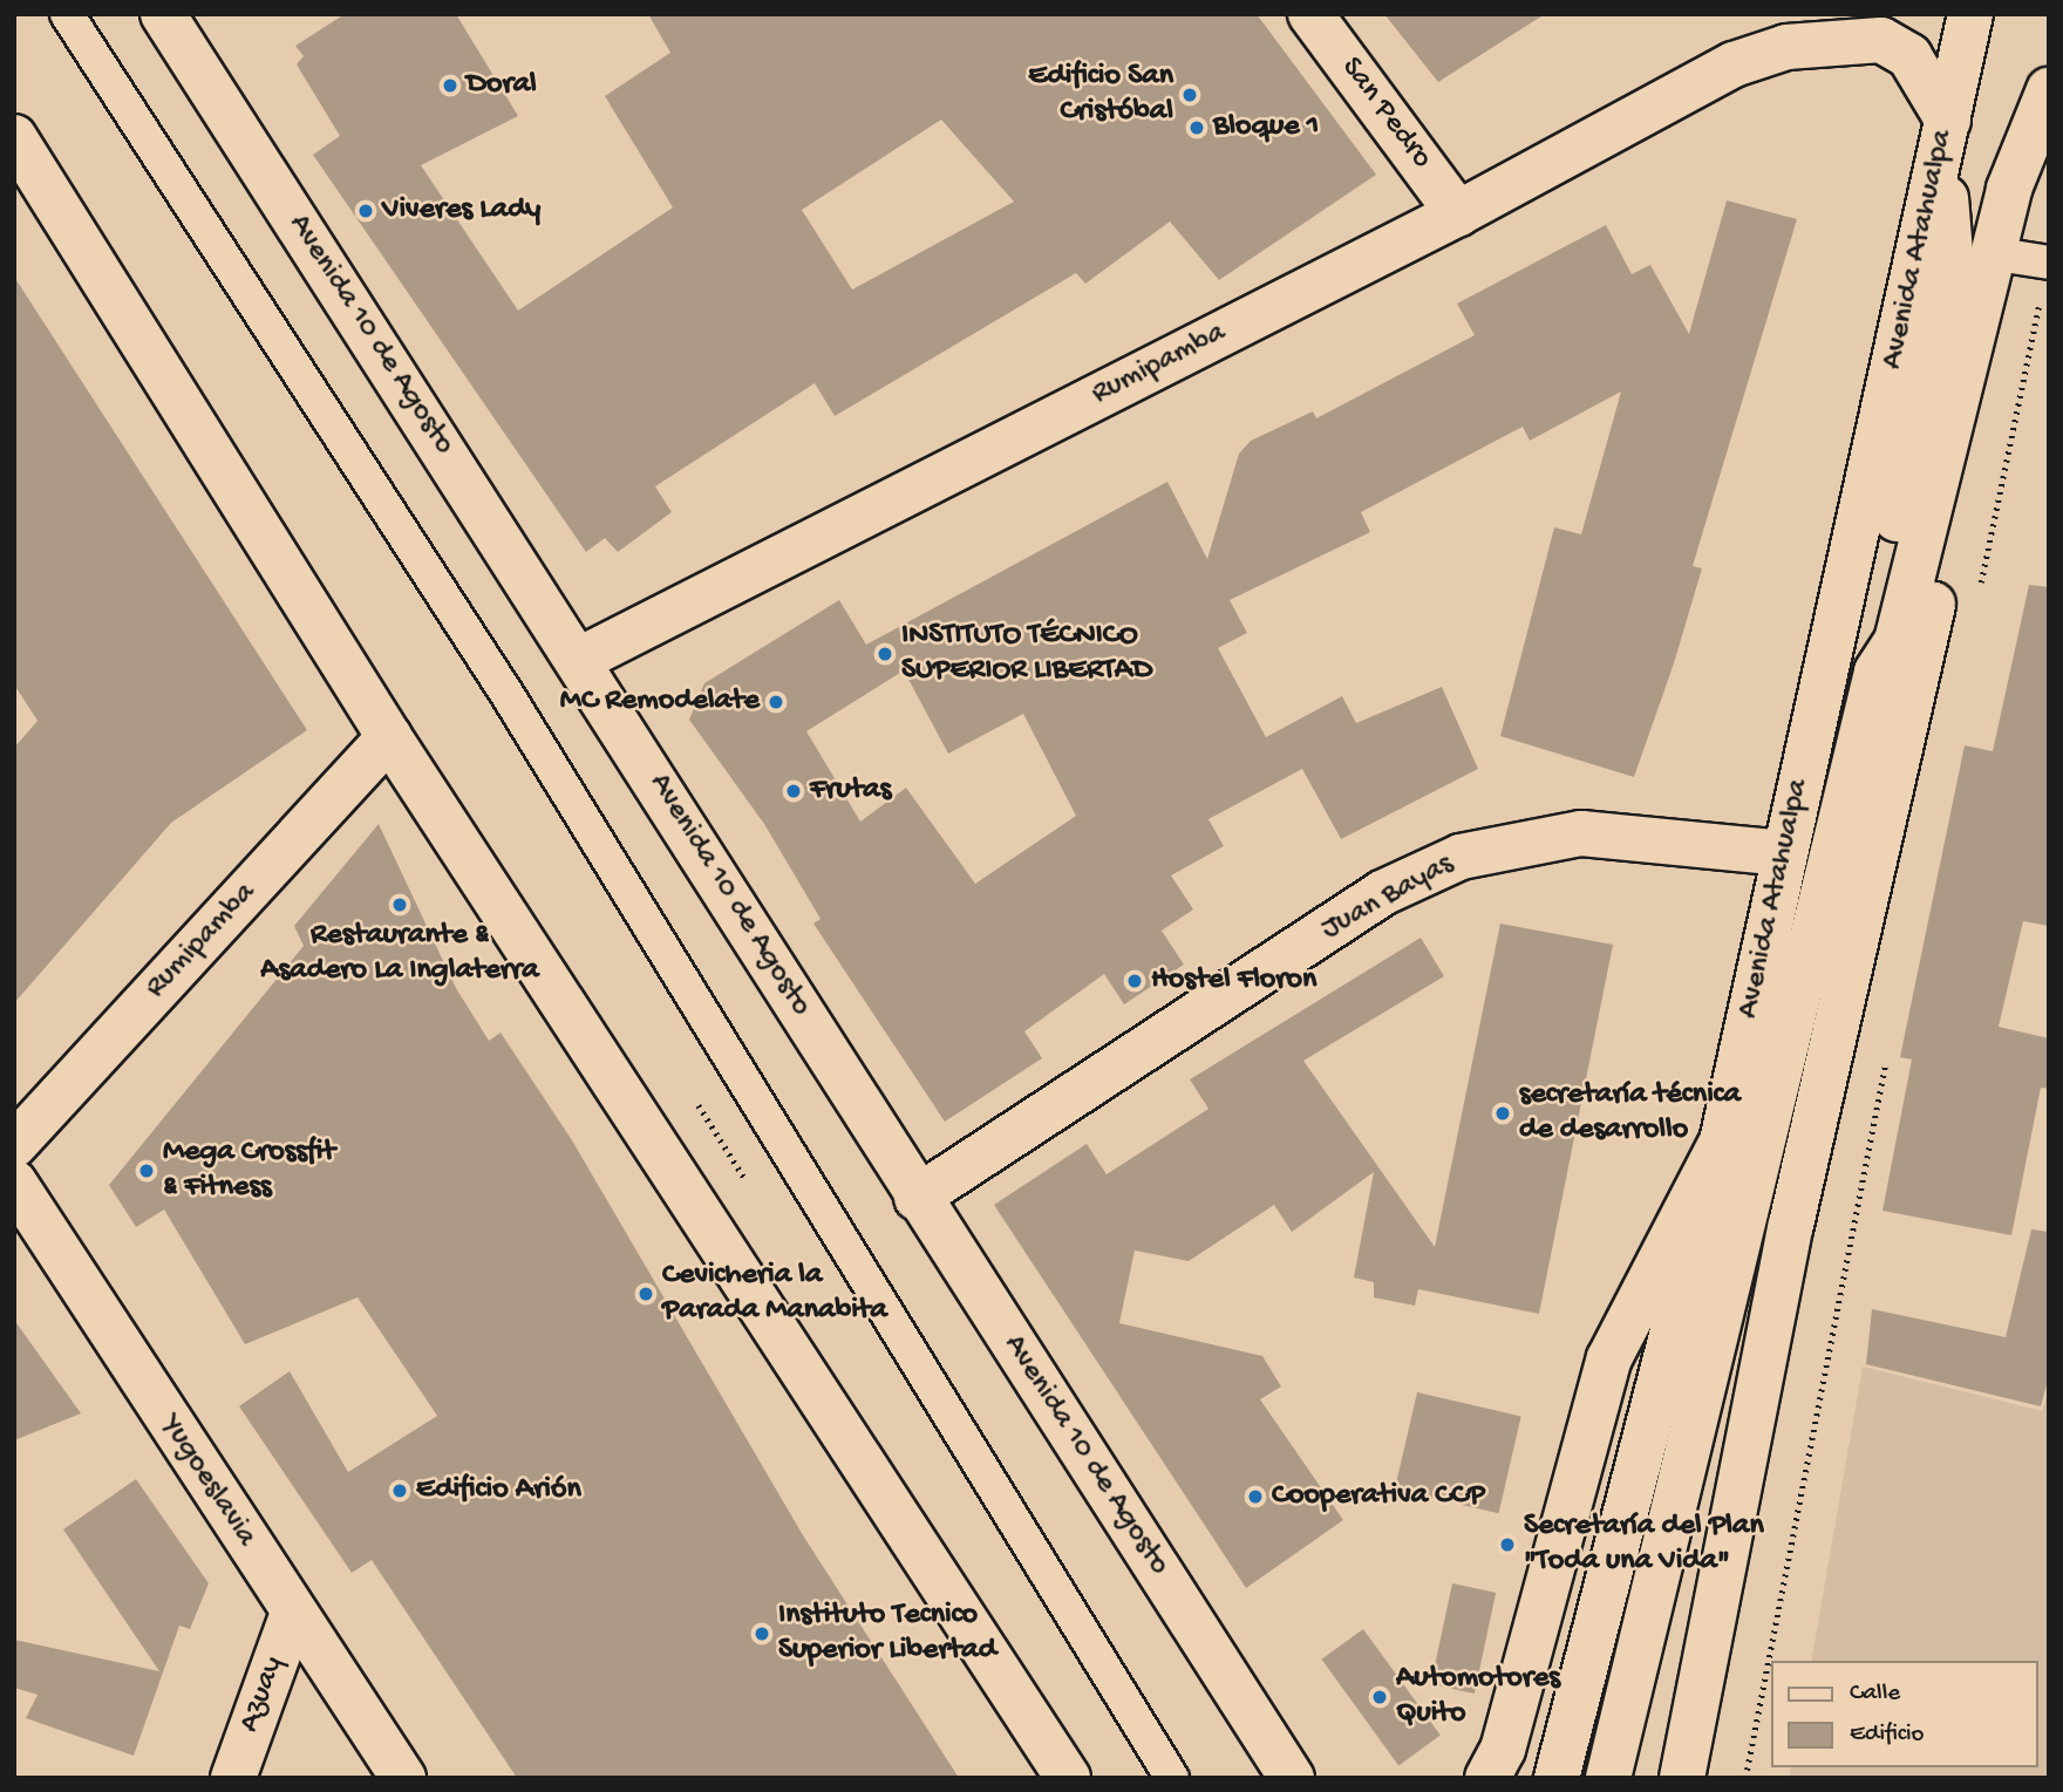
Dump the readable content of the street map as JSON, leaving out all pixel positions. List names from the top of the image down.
{
  "streets": {
    "main road": [
      "San Pedro",
      "Avenida Atahualpa",
      "Avenida 10 de Agosto",
      "Rumipamba",
      "Juan Bayas",
      "Yugoeslavia",
      "Azuay"
    ]
  },
  "crossings": [
    ["San Pedro", "Rumipamba"],
    ["Avenida Atahualpa", "Rumipamba"],
    ["Avenida Atahualpa", "Juan Bayas"],
    ["Avenida 10 de Agosto", "Rumipamba"],
    ["Avenida 10 de Agosto", "Juan Bayas"],
    ["Yugoeslavia", "Azuay"]
  ],
  "places": [
    "Doral",
    "Edificio San Cristóbal",
    "Bloque 1",
    "Viveres Lady",
    "INSTITUTO TÉCNICO SUPERIOR LIBERTAD",
    "MC Remodelate",
    "Frutas",
    "Restaurante & Asadero La Inglaterra",
    "Hostel Floron",
    "secretaría técnica de desarrollo",
    "Mega Crossfit & Fitness",
    "Cevicheria la Parada Manabita",
    "Edificio Arión",
    "Cooperativa CCP",
    "Secretaría del Plan \"Toda una Vida\"",
    "Instituto Tecnico Superior Libertad",
    "Automotores Quito"
  ],
  "legend": ["Calle", "Edificio"]
}
